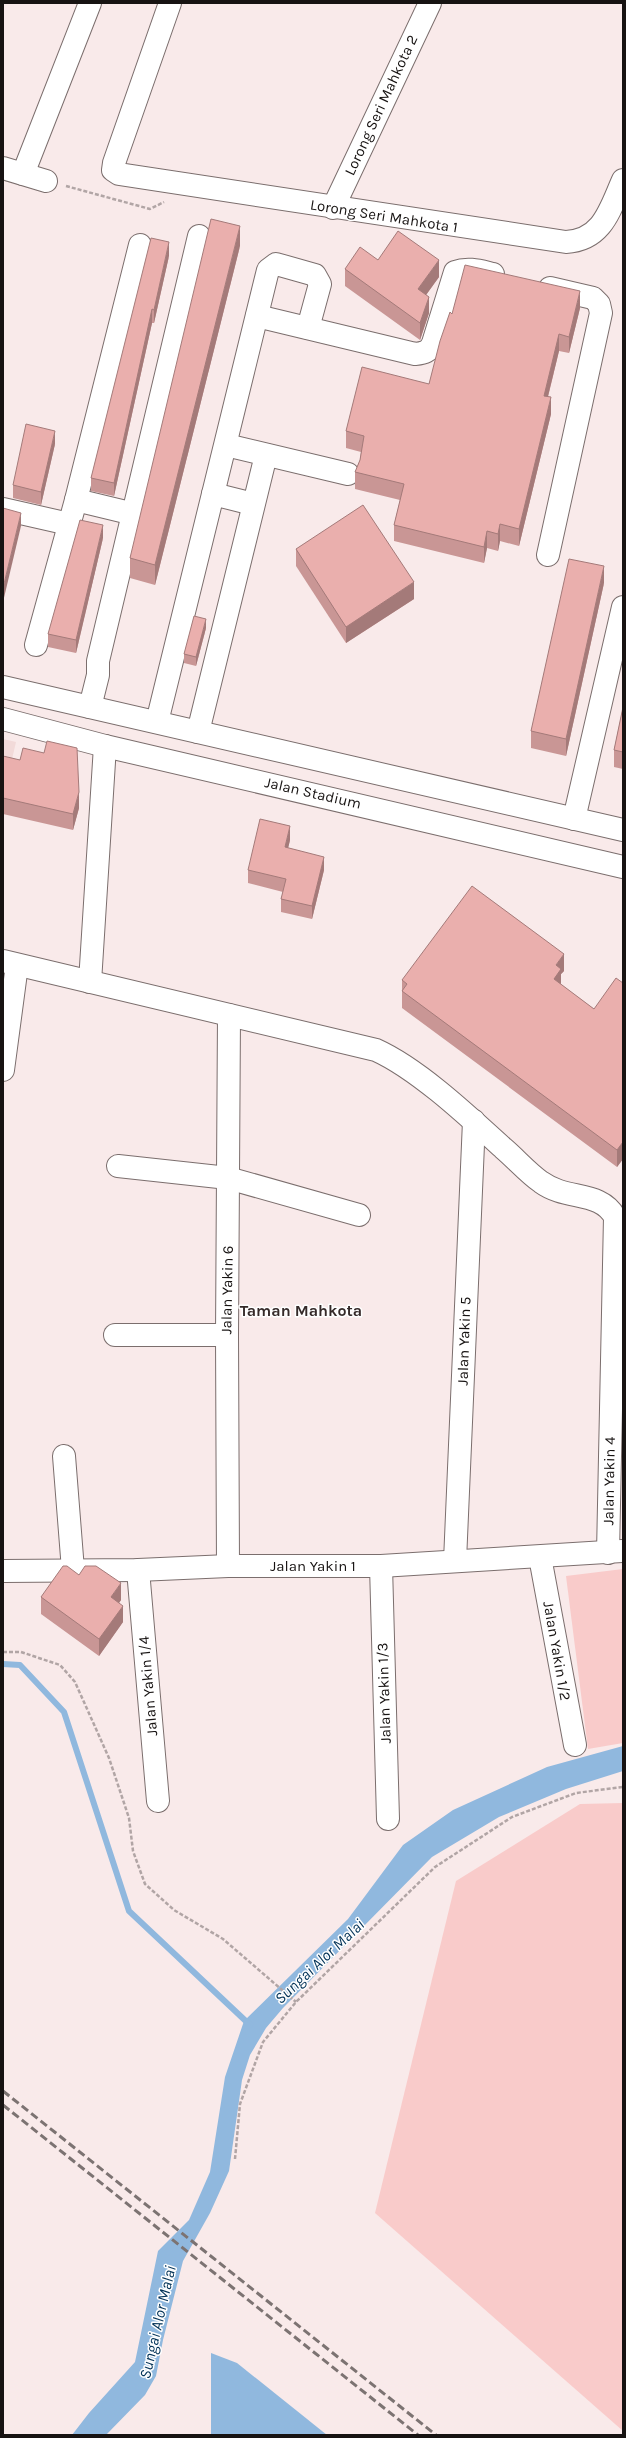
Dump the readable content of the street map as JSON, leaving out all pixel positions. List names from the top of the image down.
{
  "streets": {
    "street": [
      "Lorong Seri Mahkota 2",
      "Lorong Seri Mahkota 1",
      "Jalan Stadium",
      "Jalan Yakin 6",
      "Jalan Yakin 5",
      "Jalan Yakin 4",
      "Jalan Yakin 1",
      "Jalan Yakin 1/2",
      "Jalan Yakin 1/4",
      "Jalan Yakin 1/3"
    ]
  },
  "crossings": [
    ["Lorong Seri Mahkota 2", "Lorong Seri Mahkota 1"],
    ["Jalan Yakin 6", "Jalan Yakin 1"],
    ["Jalan Yakin 5", "Jalan Yakin 4"],
    ["Jalan Yakin 5", "Jalan Yakin 1"],
    ["Jalan Yakin 4", "Jalan Yakin 1"],
    ["Jalan Yakin 1", "Jalan Yakin 1/2"],
    ["Jalan Yakin 1", "Jalan Yakin 1/4"],
    ["Jalan Yakin 1", "Jalan Yakin 1/3"]
  ],
  "districts": ["Taman Mahkota"],
  "water": ["Sungai Alor Malai"]
}
